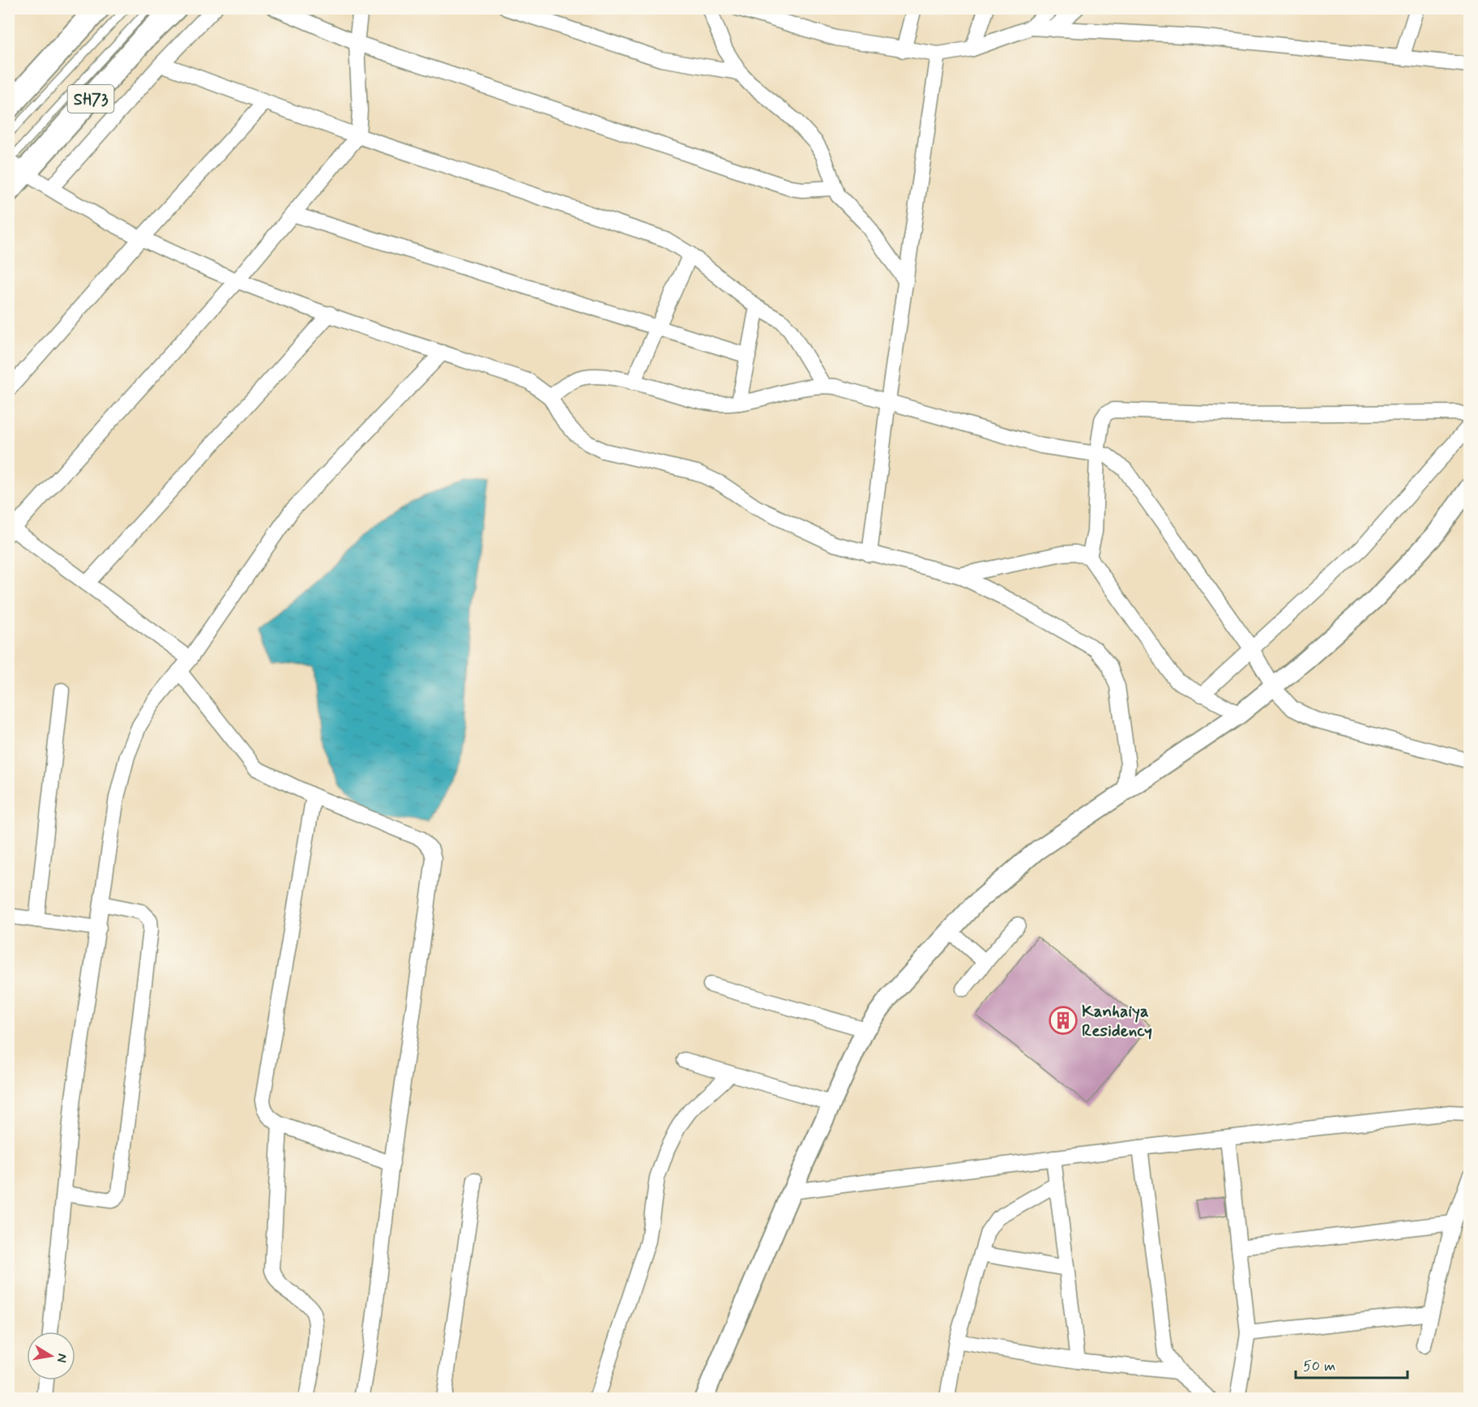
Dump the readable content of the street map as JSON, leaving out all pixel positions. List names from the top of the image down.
{
  "streets": {
    "main road": ["SH73"]
  },
  "places": {
    "building": ["Kanhaiya Residency"]
  },
  "scale_bar": "50 m",
  "north": "right"
}
